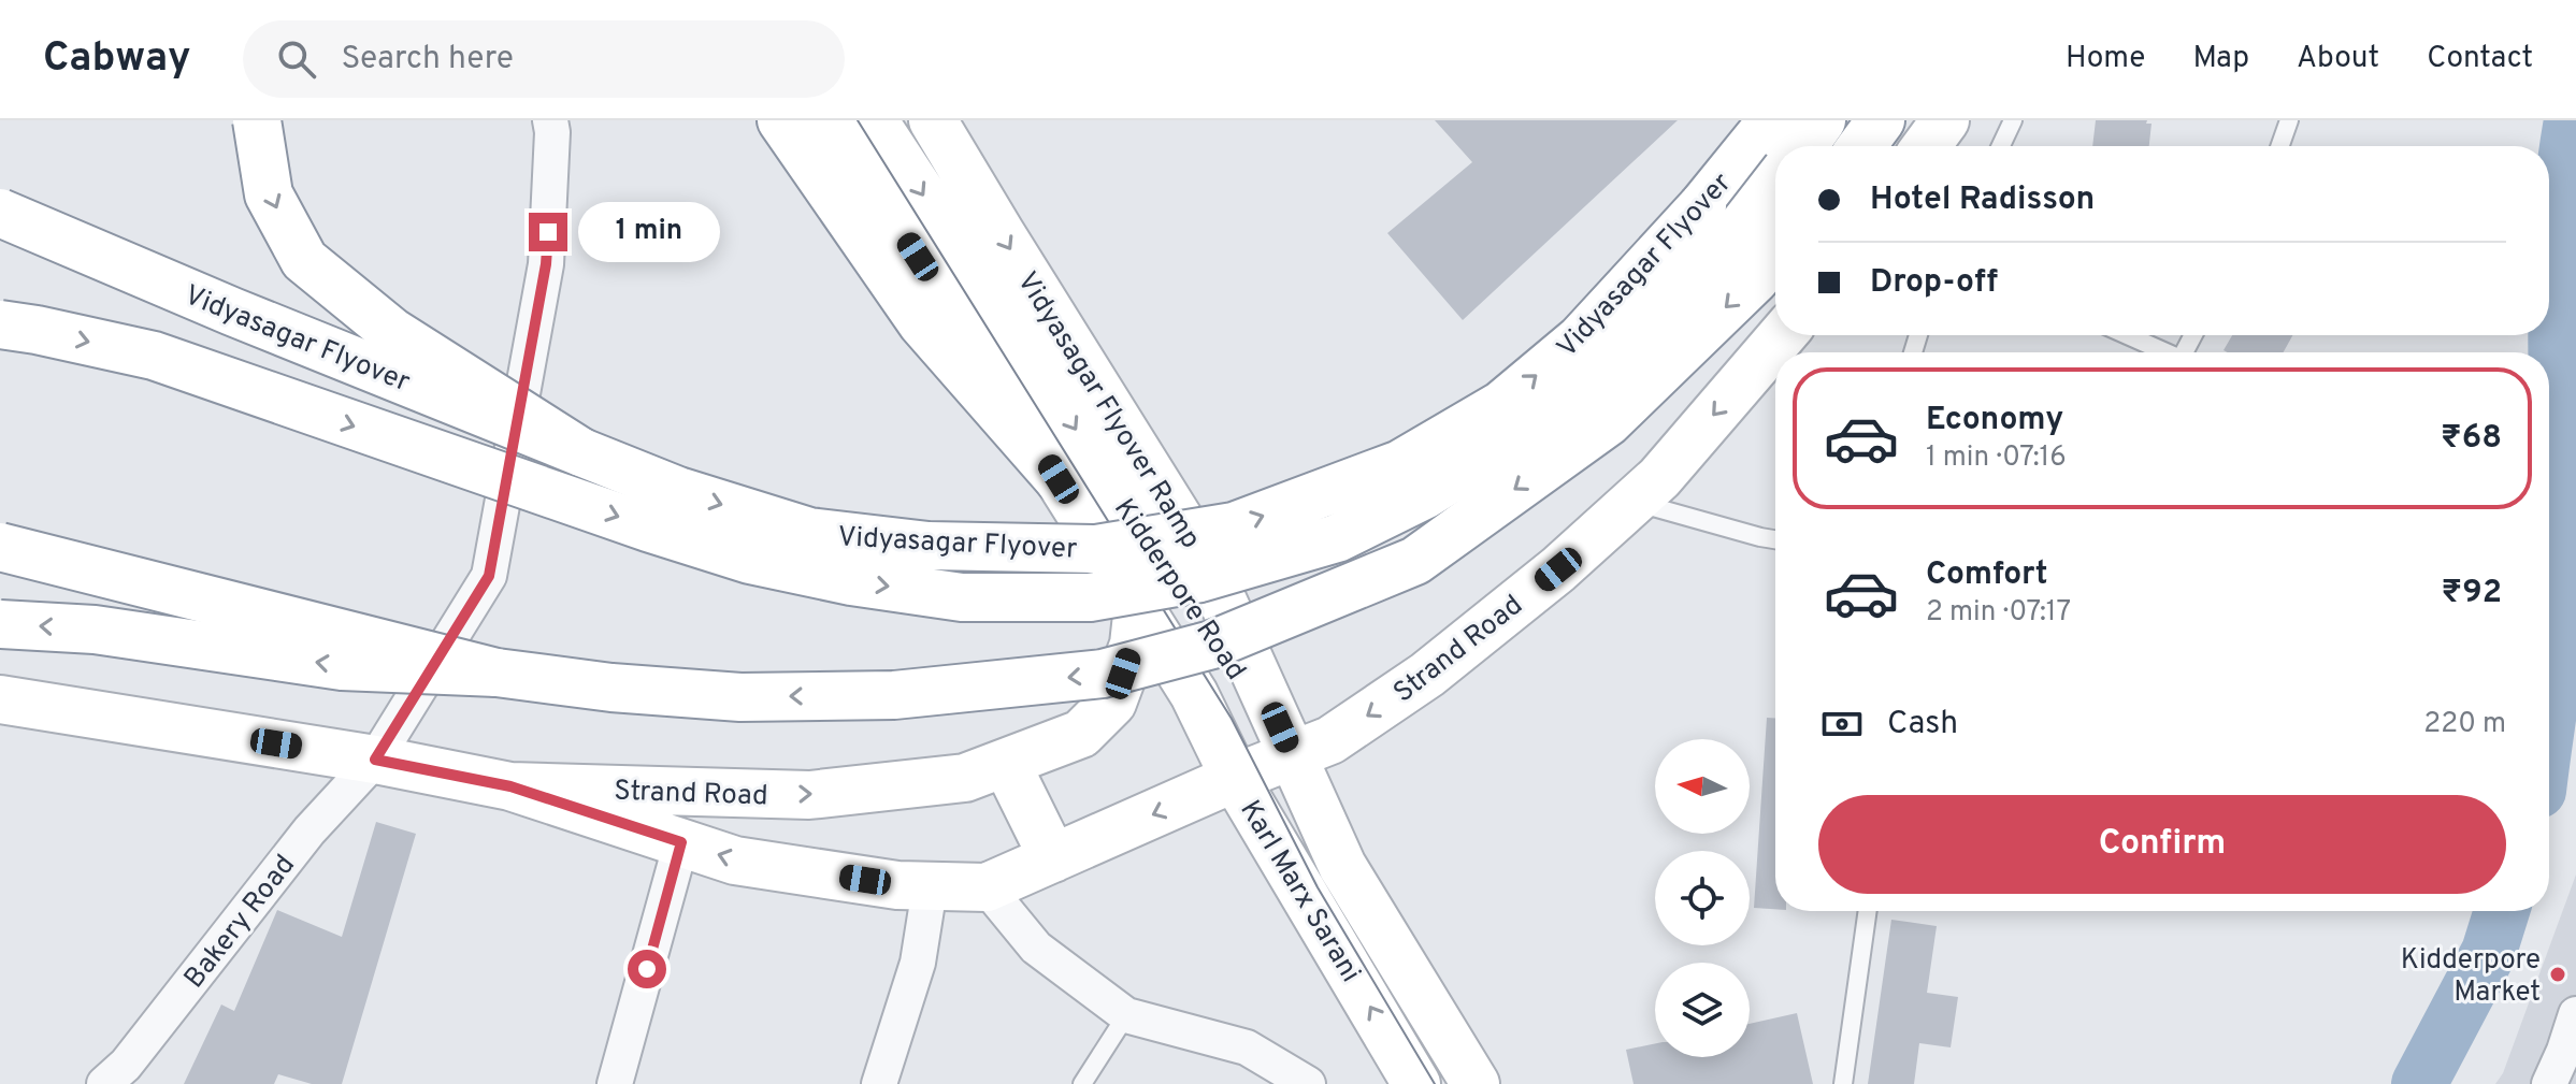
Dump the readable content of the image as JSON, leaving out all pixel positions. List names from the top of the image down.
{
  "streets": {
    "main road": [
      "Vidyasagar Flyover",
      "Vidyasagar Flyover Ramp",
      "Kidderpore Road",
      "Strand Road",
      "Karl Marx Sarani"
    ],
    "street": ["Bakery Road"]
  },
  "crossings": [
    ["Vidyasagar Flyover Ramp", "Kidderpore Road"],
    ["Vidyasagar Flyover Ramp", "Strand Road"],
    ["Kidderpore Road", "Strand Road"],
    ["Kidderpore Road", "Karl Marx Sarani"],
    ["Strand Road", "Karl Marx Sarani"],
    ["Strand Road", "Bakery Road"]
  ],
  "places": ["Kidderpore Market"],
  "north": "left",
  "page": {
    "header": "Cabway",
    "search": "Search here",
    "nav": [
      "Home",
      "Map",
      "About",
      "Contact"
    ],
    "banner": ["Hotel Radisson", "Drop-off"],
    "bubble": "1 min",
    "list": [
      {
        "name": "Economy",
        "note": "1 min · 07:16",
        "value": "₹68"
      },
      {
        "name": "Comfort",
        "note": "2 min · 07:17",
        "value": "₹92"
      }
    ],
    "pay": ["Cash", "220 m"],
    "buttons": "Confirm"
  }
}
